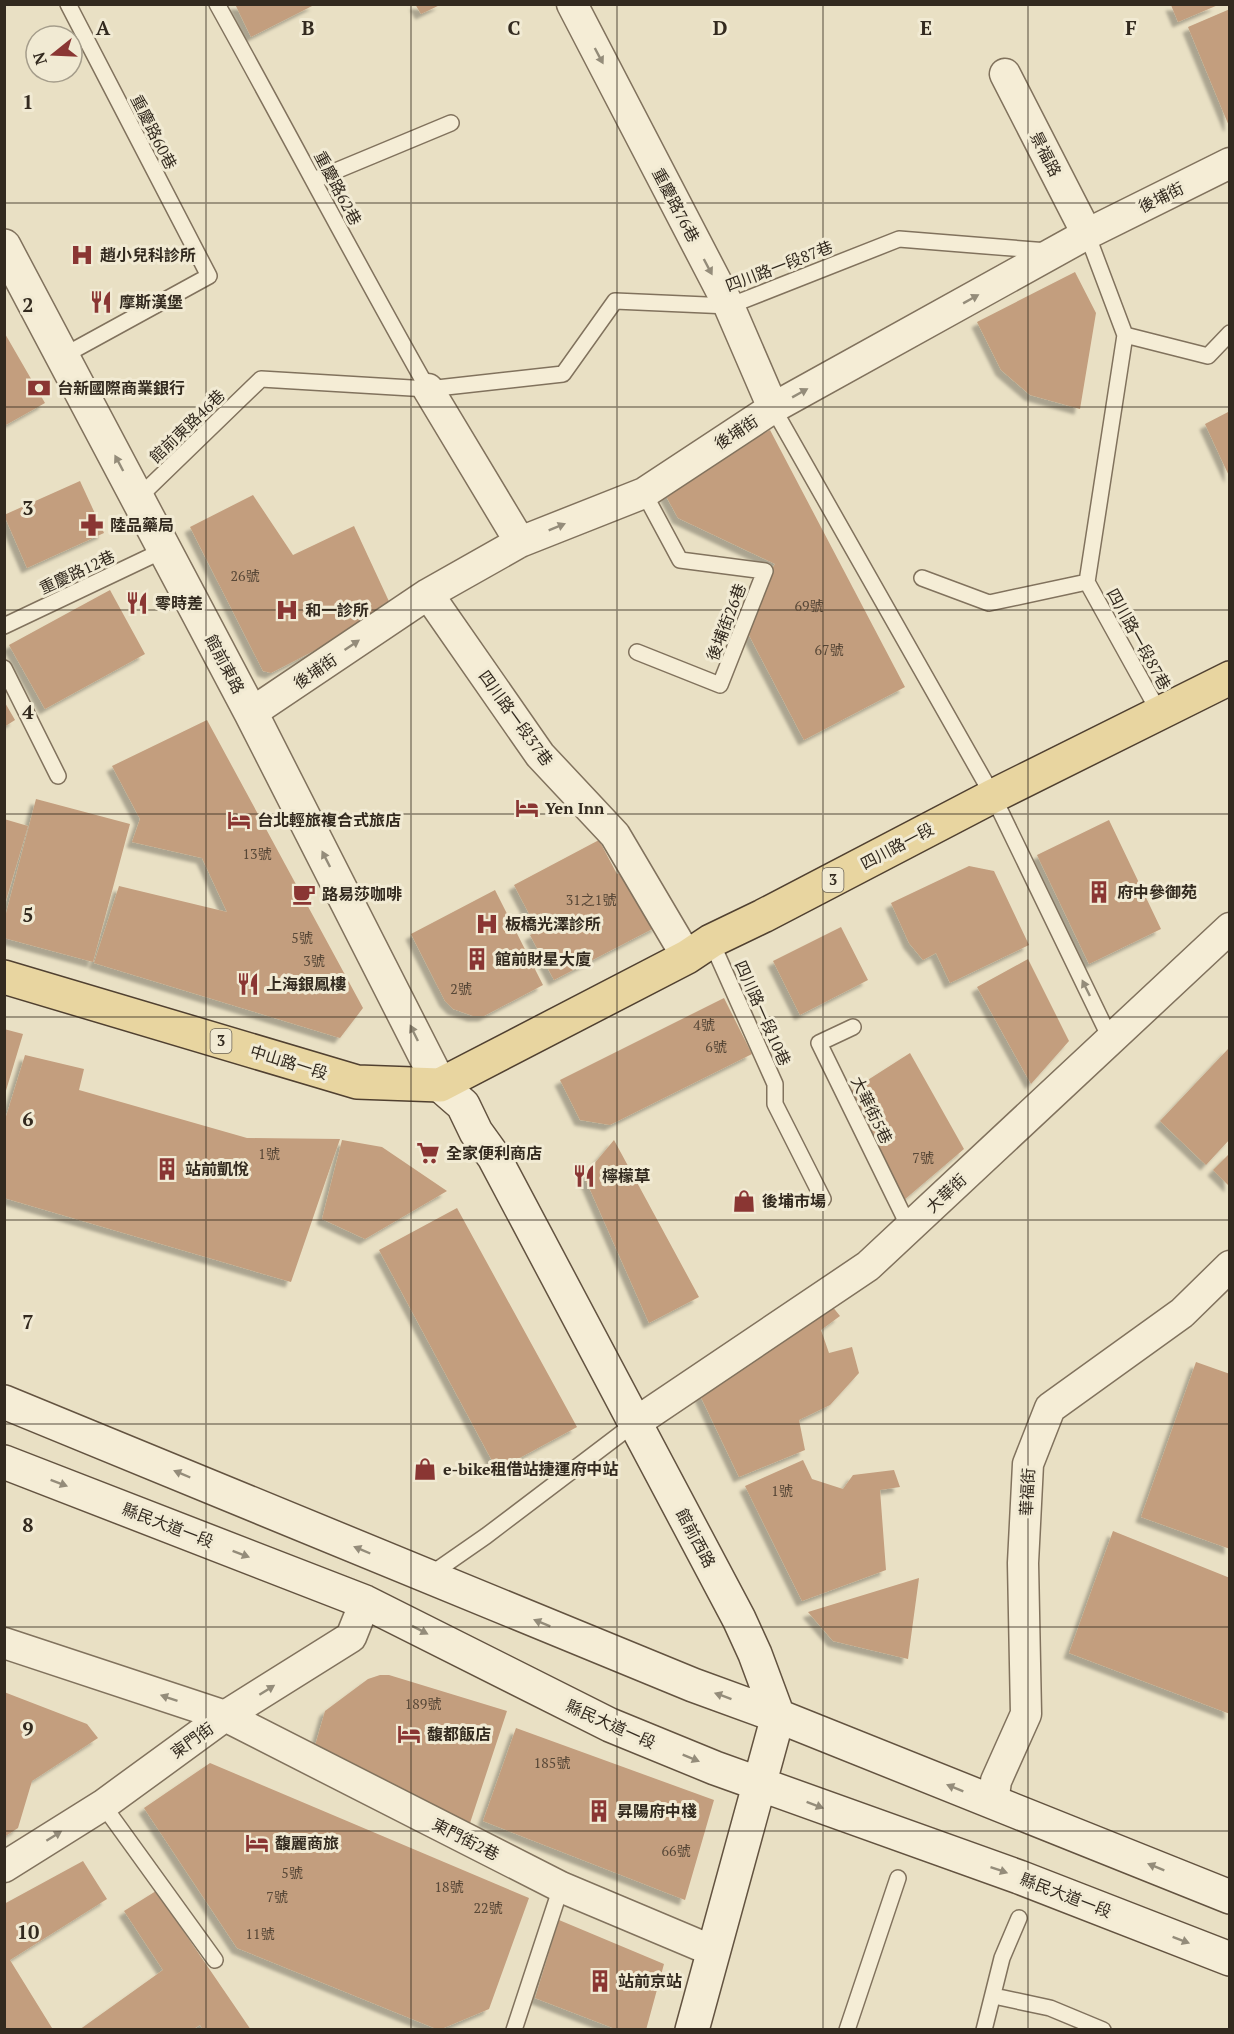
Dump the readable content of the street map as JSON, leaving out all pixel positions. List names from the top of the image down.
{
  "streets": {
    "main road": [
      "館前東路",
      "四川路一段",
      "3",
      "中山路一段",
      "縣民大道一段",
      "館前西路"
    ],
    "street": [
      "景福路",
      "後埔街",
      "重慶路76巷",
      "四川路一段37巷",
      "大華街",
      "華福街",
      "東門街",
      "東門街2巷"
    ],
    "lane": [
      "重慶路60巷",
      "重慶路62巷",
      "四川路一段87巷",
      "館前東路46巷",
      "重慶路12巷",
      "後埔街26巷",
      "四川路一段10巷",
      "大華街5巷"
    ]
  },
  "crossings": [
    ["重慶路60巷", "館前東路"],
    ["景福路", "後埔街"],
    ["景福路", "四川路一段87巷"],
    ["重慶路62巷", "四川路一段87巷"],
    ["後埔街", "重慶路76巷"],
    ["後埔街", "四川路一段87巷"],
    ["後埔街", "後埔街26巷"],
    ["後埔街", "館前東路"],
    ["後埔街", "四川路一段37巷"],
    ["重慶路76巷", "四川路一段87巷"],
    ["四川路一段87巷", "館前東路46巷"],
    ["四川路一段87巷", "四川路一段"],
    ["館前東路46巷", "館前東路"],
    ["重慶路12巷", "館前東路"],
    ["館前東路", "四川路一段"],
    ["館前東路", "中山路一段"],
    ["館前東路", "館前西路"],
    ["四川路一段37巷", "四川路一段"],
    ["四川路一段37巷", "四川路一段10巷"],
    ["四川路一段", "四川路一段10巷"],
    ["四川路一段", "中山路一段"],
    ["四川路一段", "館前西路"],
    ["中山路一段", "館前西路"],
    ["大華街5巷", "大華街"],
    ["大華街", "館前西路"],
    ["縣民大道一段", "東門街"],
    ["東門街", "東門街2巷"]
  ],
  "one_way": [
    "後埔街",
    "重慶路76巷",
    "館前東路",
    "東門街"
  ],
  "places": {
    "hospital": ["趙小兒科診所", "和一診所", "板橋光澤診所"],
    "restaurant": [
      "摩斯漢堡",
      "零時差",
      "上海銀鳳樓",
      "檸檬草"
    ],
    "bank": ["台新國際商業銀行"],
    "pharmacy": ["陸品藥局"],
    "hotel": [
      "Yen Inn",
      "台北輕旅複合式旅店",
      "馥都飯店",
      "馥麗商旅"
    ],
    "building": [
      "府中參御苑",
      "館前財星大廈",
      "站前凱悅",
      "昇陽府中棧",
      "站前京站"
    ],
    "cafe": ["路易莎咖啡"],
    "supermarket": ["全家便利商店"],
    "shop": ["後埔市場", "e-bike租借站捷運府中站"]
  },
  "house_numbers": [
    "26號",
    "69號",
    "67號",
    "13號",
    "31之1號",
    "5號",
    "3號",
    "2號",
    "4號",
    "6號",
    "1號",
    "7號",
    "1號",
    "189號",
    "185號",
    "66號",
    "5號",
    "18號",
    "7號",
    "22號",
    "11號"
  ],
  "north": "left",
  "grid": {
    "columns": [
      "A",
      "B",
      "C",
      "D",
      "E",
      "F"
    ],
    "rows": [
      "1",
      "2",
      "3",
      "4",
      "5",
      "6",
      "7",
      "8",
      "9",
      "10"
    ]
  }
}
